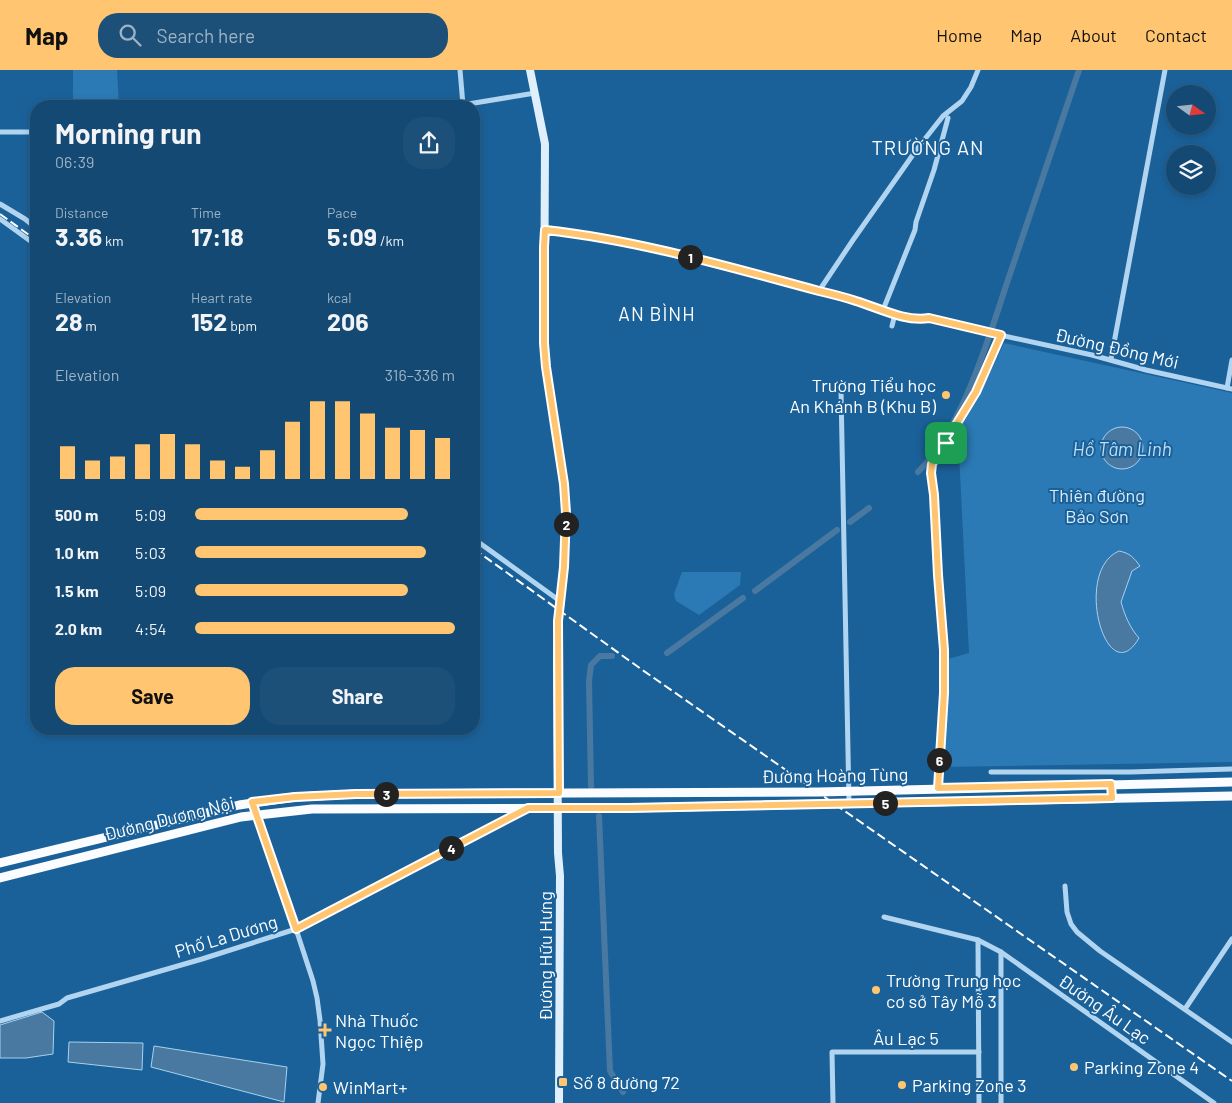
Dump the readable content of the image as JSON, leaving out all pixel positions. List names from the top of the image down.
{
  "streets": {
    "main road": ["Đường Hoàng Tùng", "Đường Dương Nội", "Đường Hữu Hưng"],
    "street": [
      "Đường Đồng Mới",
      "Phố La Dương",
      "Đường Âu Lạc",
      "Âu Lạc 5"
    ]
  },
  "crossings": [
    ["Đường Đồng Mới", "Đường Hữu Hưng"],
    ["Đường Hoàng Tùng", "Đường Dương Nội"],
    ["Đường Hoàng Tùng", "Đường Hữu Hưng"],
    ["Đường Dương Nội", "Phố La Dương"],
    ["Đường Dương Nội", "Đường Hữu Hưng"]
  ],
  "districts": ["TRƯỜNG AN", "AN BÌNH"],
  "water": ["Hồ Tâm Linh"],
  "parks": ["Thiên đường Bảo Sơn"],
  "places": {
    "other": [
      "Trường Tiểu học An Khánh B (Khu B)",
      "Trường Trung học cơ sở Tây Mỗ 3",
      "Parking Zone 4",
      "Parking Zone 3",
      "WinMart+"
    ],
    "health": ["Nhà Thuốc Ngọc Thiệp"],
    "transit": ["Số 8 đường 72"]
  },
  "north": "right",
  "page": {
    "header": "Map",
    "search": "Search here",
    "nav": [
      "Home",
      "Map",
      "About",
      "Contact"
    ],
    "heading": ["Morning run", "06:39"],
    "stats": [
      ["Distance", "3.36 km"],
      ["Time", "17:18"],
      ["Pace", "5:09 /km"],
      ["Elevation", "28 m"],
      ["Heart rate", "152 bpm"],
      ["kcal", "206"]
    ],
    "pins": [
      "1",
      "2",
      "6",
      "3",
      "5",
      "4"
    ],
    "chart": ["Elevation", "316–336 m"],
    "list": [
      {
        "name": "500 m",
        "note": "5:09"
      },
      {
        "name": "1.0 km",
        "note": "5:03"
      },
      {
        "name": "1.5 km",
        "note": "5:09"
      },
      {
        "name": "2.0 km",
        "note": "4:54"
      }
    ],
    "buttons": ["Save", "Share"]
  }
}
